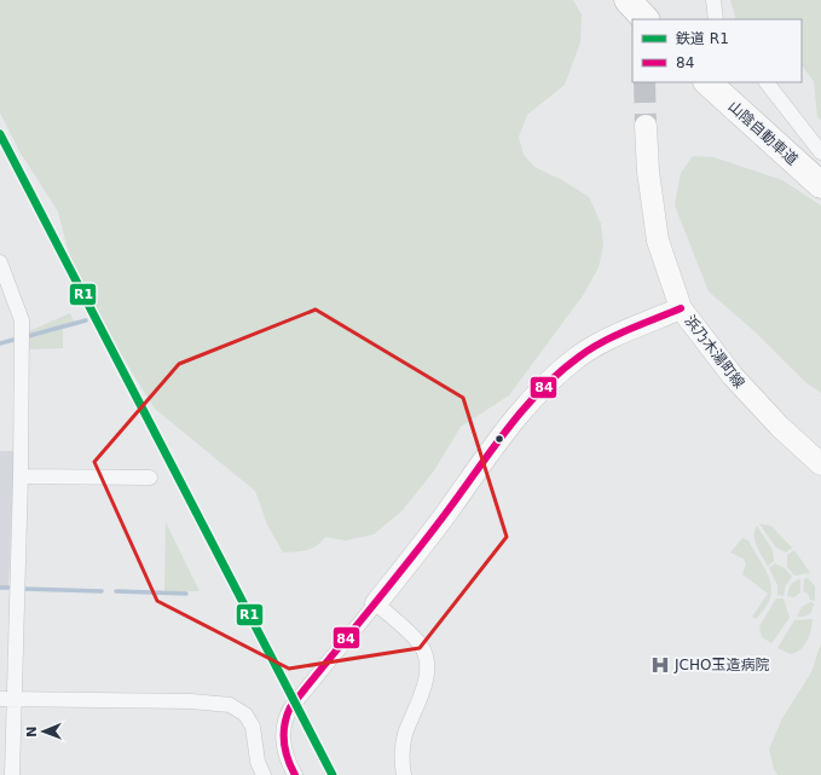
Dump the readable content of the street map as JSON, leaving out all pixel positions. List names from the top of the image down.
{
  "streets": {
    "highway": ["山陰自動車道"],
    "street": ["浜乃木湯町線"]
  },
  "places": {
    "hospital": ["JCHO玉造病院"]
  },
  "lines": ["rail line R1", "transit line 84"],
  "legend": ["鉄道 R1", "84"],
  "north": "left"
}
